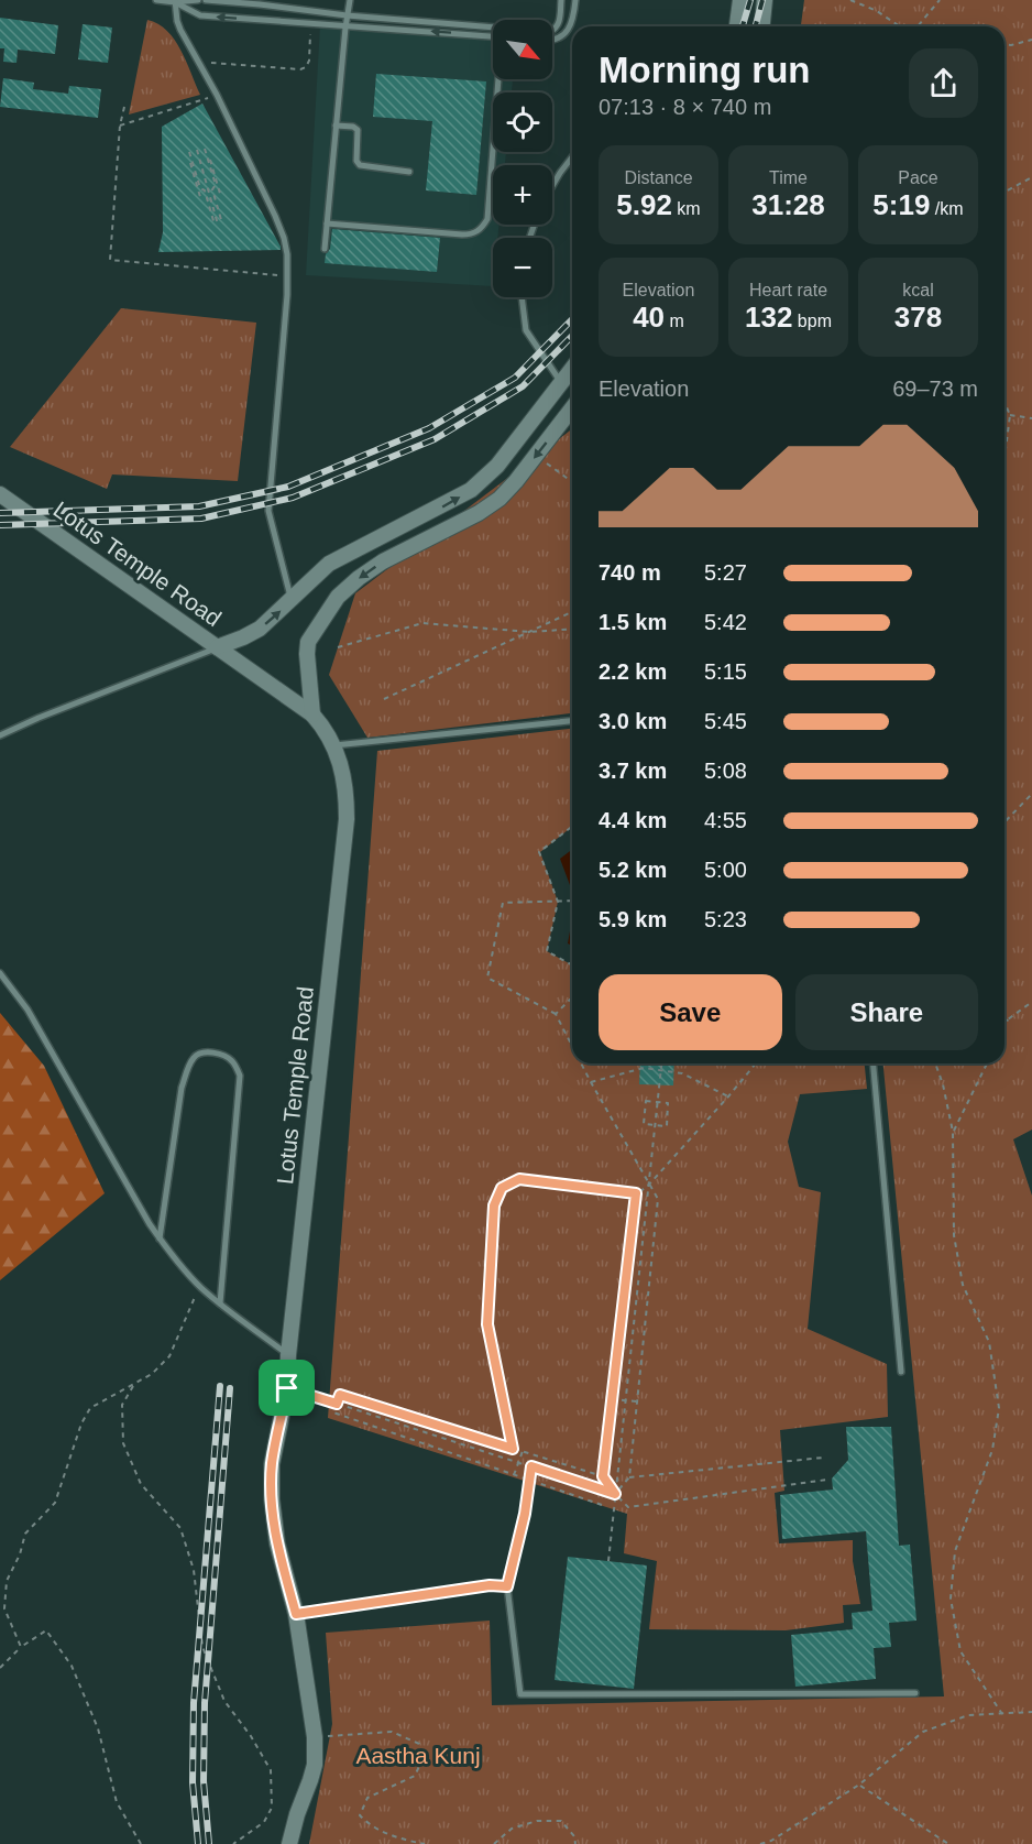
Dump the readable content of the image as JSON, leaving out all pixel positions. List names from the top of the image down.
{
  "streets": {
    "street": ["Lotus Temple Road"]
  },
  "parks": ["Aastha Kunj"],
  "north": "bottom right",
  "page": {
    "map_buttons": ["+", "−"],
    "heading": ["Morning run", "07:13 · 8 × 740 m"],
    "stats": [
      ["Distance", "5.92 km"],
      ["Time", "31:28"],
      ["Pace", "5:19 /km"],
      ["Elevation", "40 m"],
      ["Heart rate", "132 bpm"],
      ["kcal", "378"]
    ],
    "chart": ["Elevation", "69–73 m"],
    "list": [
      {
        "name": "740 m",
        "note": "5:27"
      },
      {
        "name": "1.5 km",
        "note": "5:42"
      },
      {
        "name": "2.2 km",
        "note": "5:15"
      },
      {
        "name": "3.0 km",
        "note": "5:45"
      },
      {
        "name": "3.7 km",
        "note": "5:08"
      },
      {
        "name": "4.4 km",
        "note": "4:55"
      },
      {
        "name": "5.2 km",
        "note": "5:00"
      },
      {
        "name": "5.9 km",
        "note": "5:23"
      }
    ],
    "buttons": ["Save", "Share"]
  }
}
